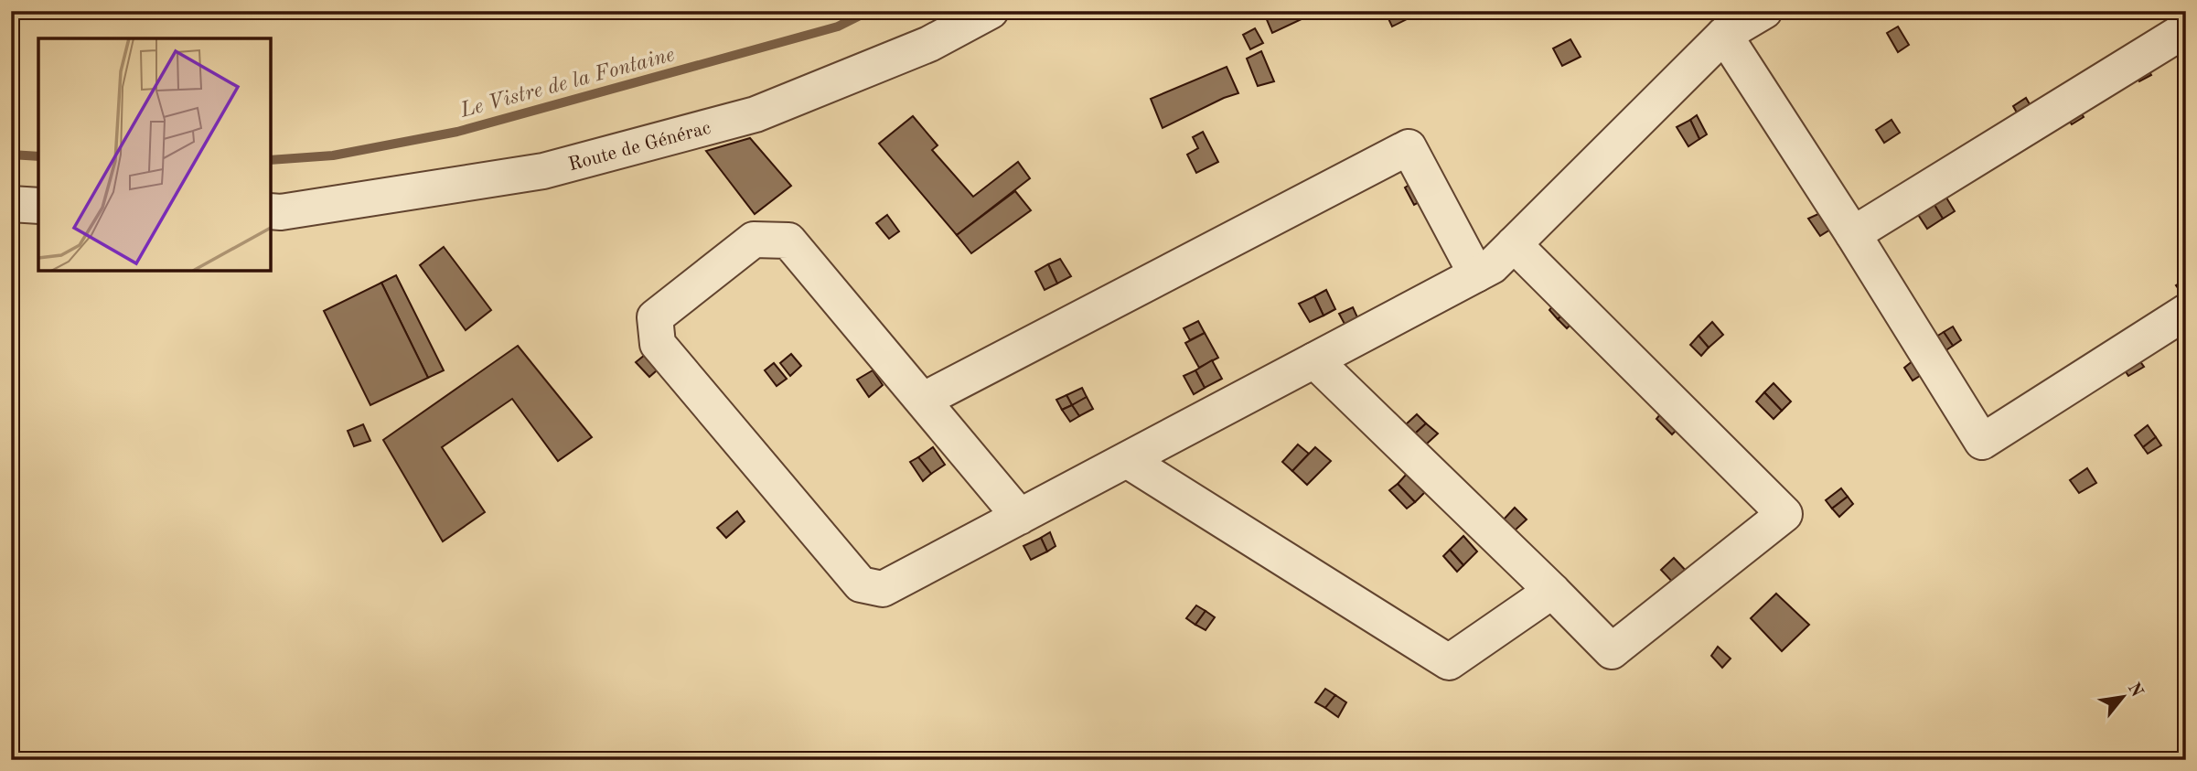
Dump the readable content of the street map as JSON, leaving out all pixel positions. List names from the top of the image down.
{
  "streets": {
    "street": ["Route de Générac"]
  },
  "water": ["Le Vistre de la Fontaine"],
  "north": "top right"
}
